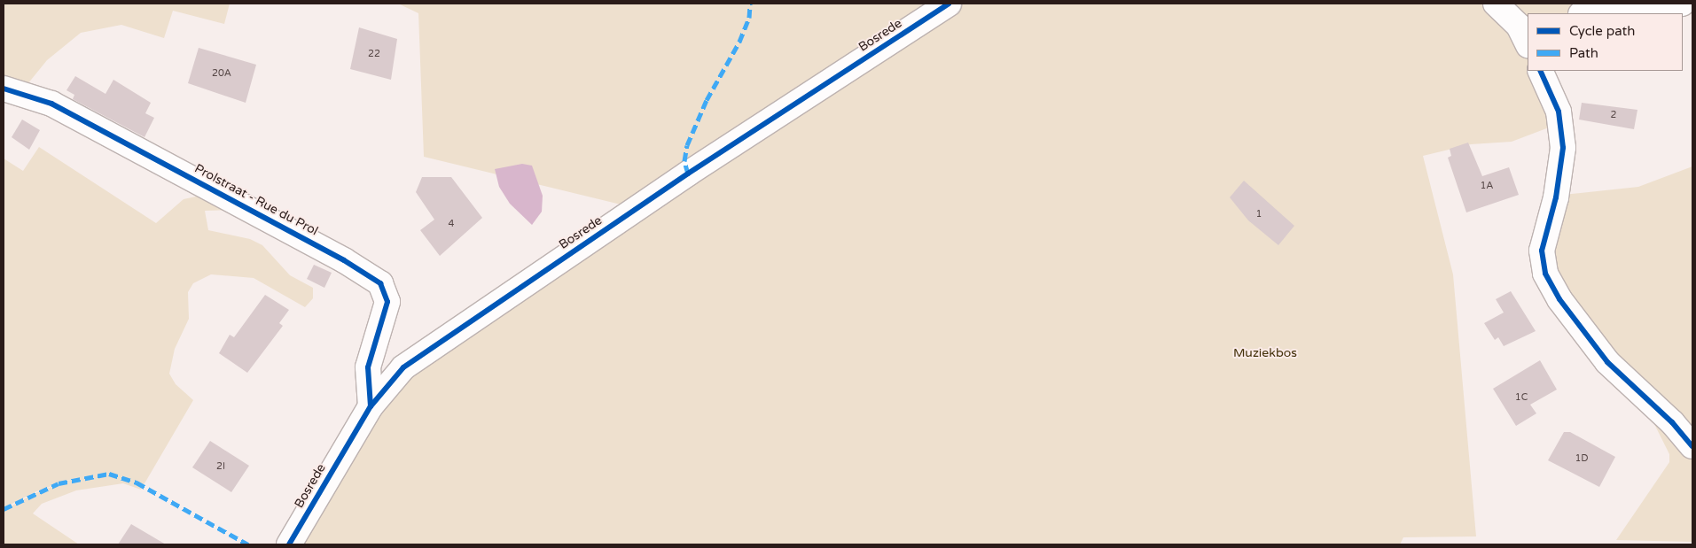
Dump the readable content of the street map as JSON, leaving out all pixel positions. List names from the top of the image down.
{
  "streets": {
    "street": ["Bosrede", "Prolstraat - Rue du Prol"]
  },
  "crossings": [
    ["Bosrede", "Prolstraat - Rue du Prol"]
  ],
  "parks": ["Muziekbos"],
  "house_numbers": [
    "22",
    "20A",
    "2",
    "1A",
    "1",
    "4",
    "1C",
    "1D",
    "2I"
  ],
  "legend": ["Cycle path", "Path"]
}
